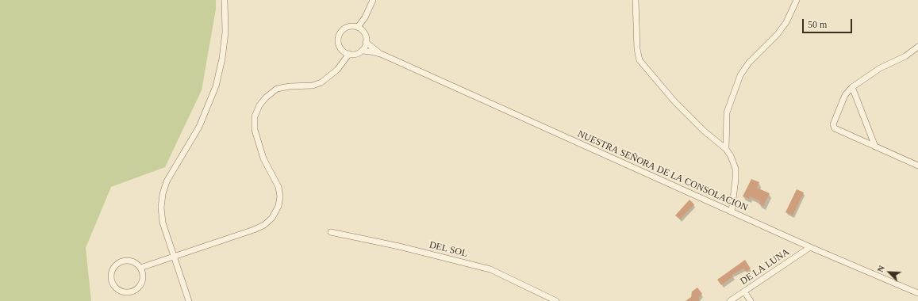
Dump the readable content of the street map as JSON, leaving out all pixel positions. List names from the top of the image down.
{
  "streets": {
    "street": ["NUESTRA SEÑORA DE LA CONSOLACION", "DEL SOL", "DE LA LUNA"]
  },
  "crossings": [
    ["NUESTRA SEÑORA DE LA CONSOLACION", "DE LA LUNA"]
  ],
  "scale_bar": "50 m",
  "north": "top left"
}
